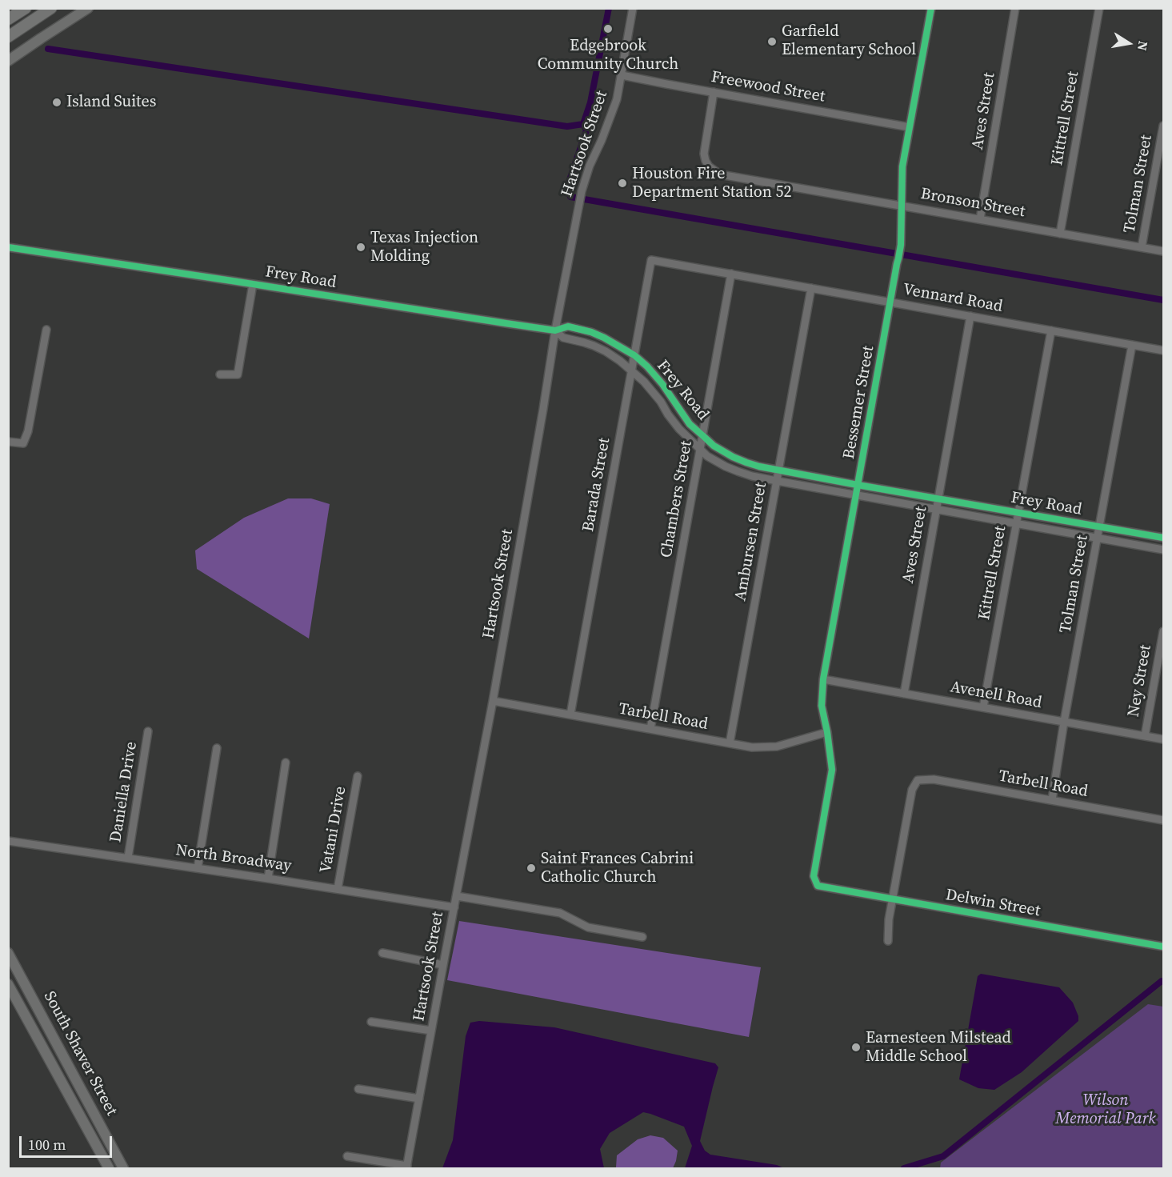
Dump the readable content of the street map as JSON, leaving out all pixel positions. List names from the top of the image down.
{
  "streets": {
    "main road": ["South Shaver Street"],
    "street": [
      "Freewood Street",
      "Aves Street",
      "Kittrell Street",
      "Hartsook Street",
      "Tolman Street",
      "Bronson Street",
      "Frey Road",
      "Vennard Road",
      "Bessemer Street",
      "Barada Street",
      "Chambers Street",
      "Ambursen Street",
      "Ney Street",
      "Avenell Road",
      "Tarbell Road",
      "Daniella Drive",
      "Vatani Drive",
      "North Broadway",
      "Delwin Street"
    ]
  },
  "crossings": [
    ["Freewood Street", "Hartsook Street"],
    ["Freewood Street", "Bronson Street"],
    ["Freewood Street", "Bessemer Street"],
    ["Aves Street", "Bronson Street"],
    ["Aves Street", "Frey Road"],
    ["Aves Street", "Vennard Road"],
    ["Aves Street", "Avenell Road"],
    ["Kittrell Street", "Bronson Street"],
    ["Kittrell Street", "Frey Road"],
    ["Kittrell Street", "Vennard Road"],
    ["Kittrell Street", "Avenell Road"],
    ["Hartsook Street", "Frey Road"],
    ["Hartsook Street", "Tarbell Road"],
    ["Hartsook Street", "North Broadway"],
    ["Tolman Street", "Bronson Street"],
    ["Tolman Street", "Frey Road"],
    ["Tolman Street", "Vennard Road"],
    ["Tolman Street", "Avenell Road"],
    ["Tolman Street", "Tarbell Road"],
    ["Bronson Street", "Bessemer Street"],
    ["Frey Road", "Bessemer Street"],
    ["Frey Road", "Barada Street"],
    ["Frey Road", "Chambers Street"],
    ["Frey Road", "Ambursen Street"],
    ["Vennard Road", "Bessemer Street"],
    ["Vennard Road", "Barada Street"],
    ["Vennard Road", "Chambers Street"],
    ["Vennard Road", "Ambursen Street"],
    ["Bessemer Street", "Avenell Road"],
    ["Bessemer Street", "Tarbell Road"],
    ["Bessemer Street", "Delwin Street"],
    ["Barada Street", "Tarbell Road"],
    ["Chambers Street", "Tarbell Road"],
    ["Ambursen Street", "Tarbell Road"],
    ["Ney Street", "Avenell Road"],
    ["Tarbell Road", "Delwin Street"],
    ["Daniella Drive", "North Broadway"],
    ["Vatani Drive", "North Broadway"]
  ],
  "parks": ["Wilson Memorial Park"],
  "places": [
    "Edgebrook Community Church",
    "Garfield Elementary School",
    "Island Suites",
    "Houston Fire Department Station 52",
    "Texas Injection Molding",
    "Saint Frances Cabrini Catholic Church",
    "Earnesteen Milstead Middle School"
  ],
  "scale_bar": "100 m",
  "north": "right"
}
